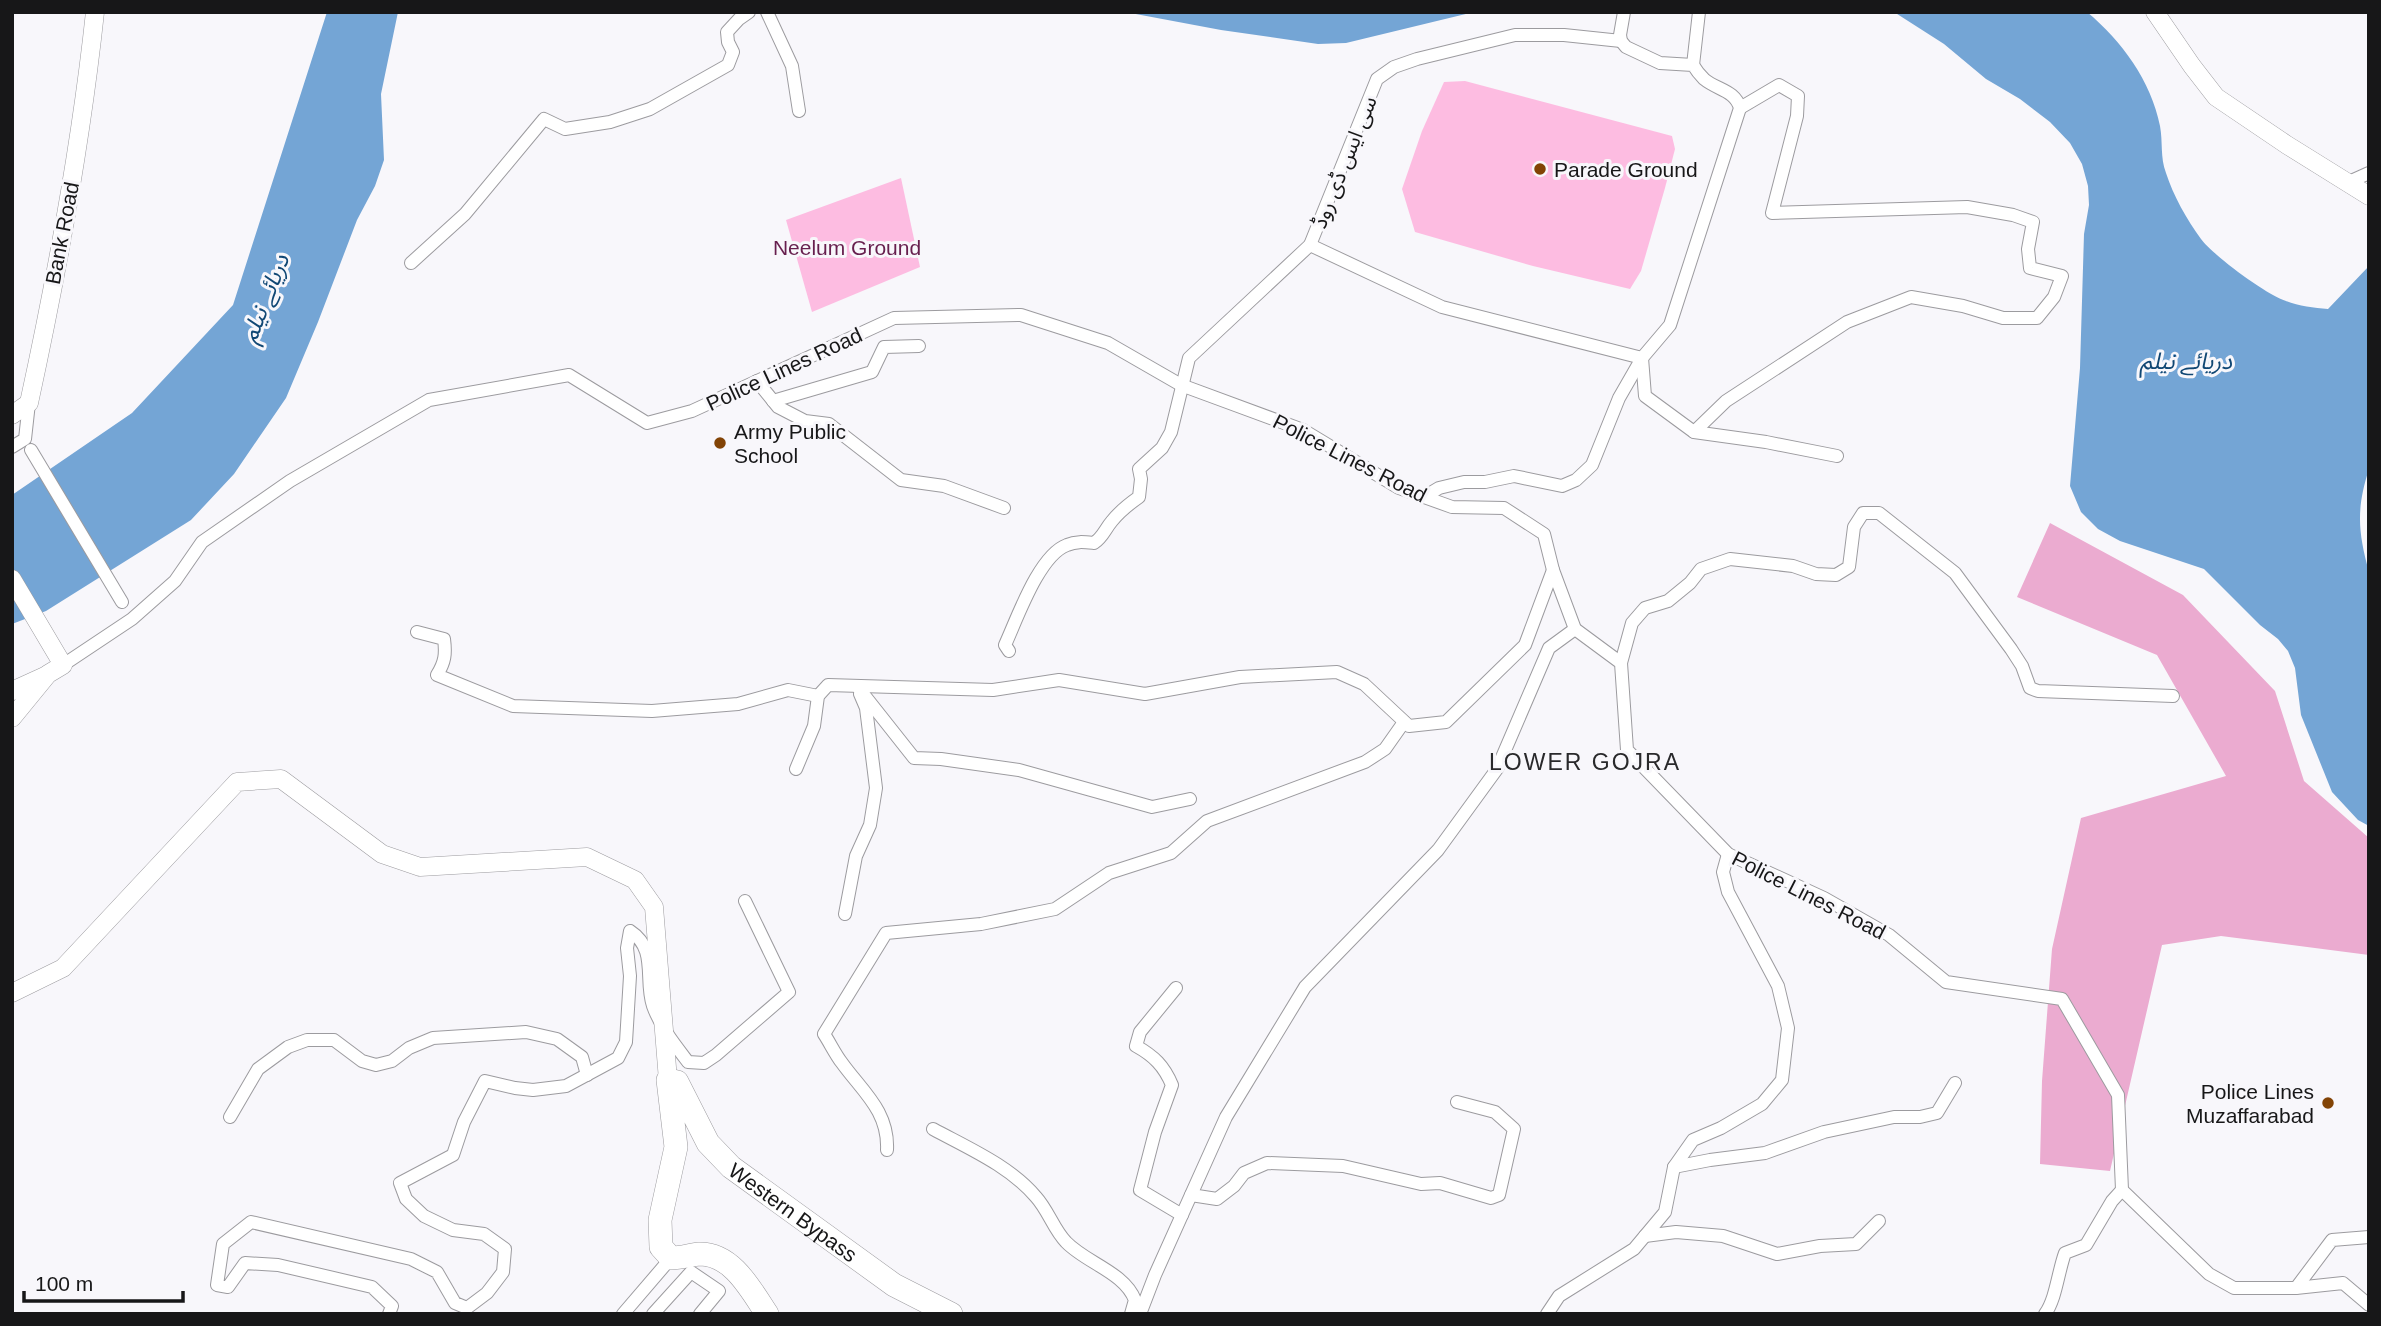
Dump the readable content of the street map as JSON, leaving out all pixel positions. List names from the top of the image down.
{
  "streets": {
    "highway": ["Western Bypass"],
    "main road": ["Bank Road"],
    "street": ["سی ایس ڈی روڈ", "Police Lines Road"]
  },
  "districts": ["LOWER GOJRA"],
  "water": ["دریائے نیلم"],
  "parks": ["Neelum Ground"],
  "places": ["Parade Ground", "Army Public School", "Police Lines Muzaffarabad"],
  "scale_bar": "100 m"
}
